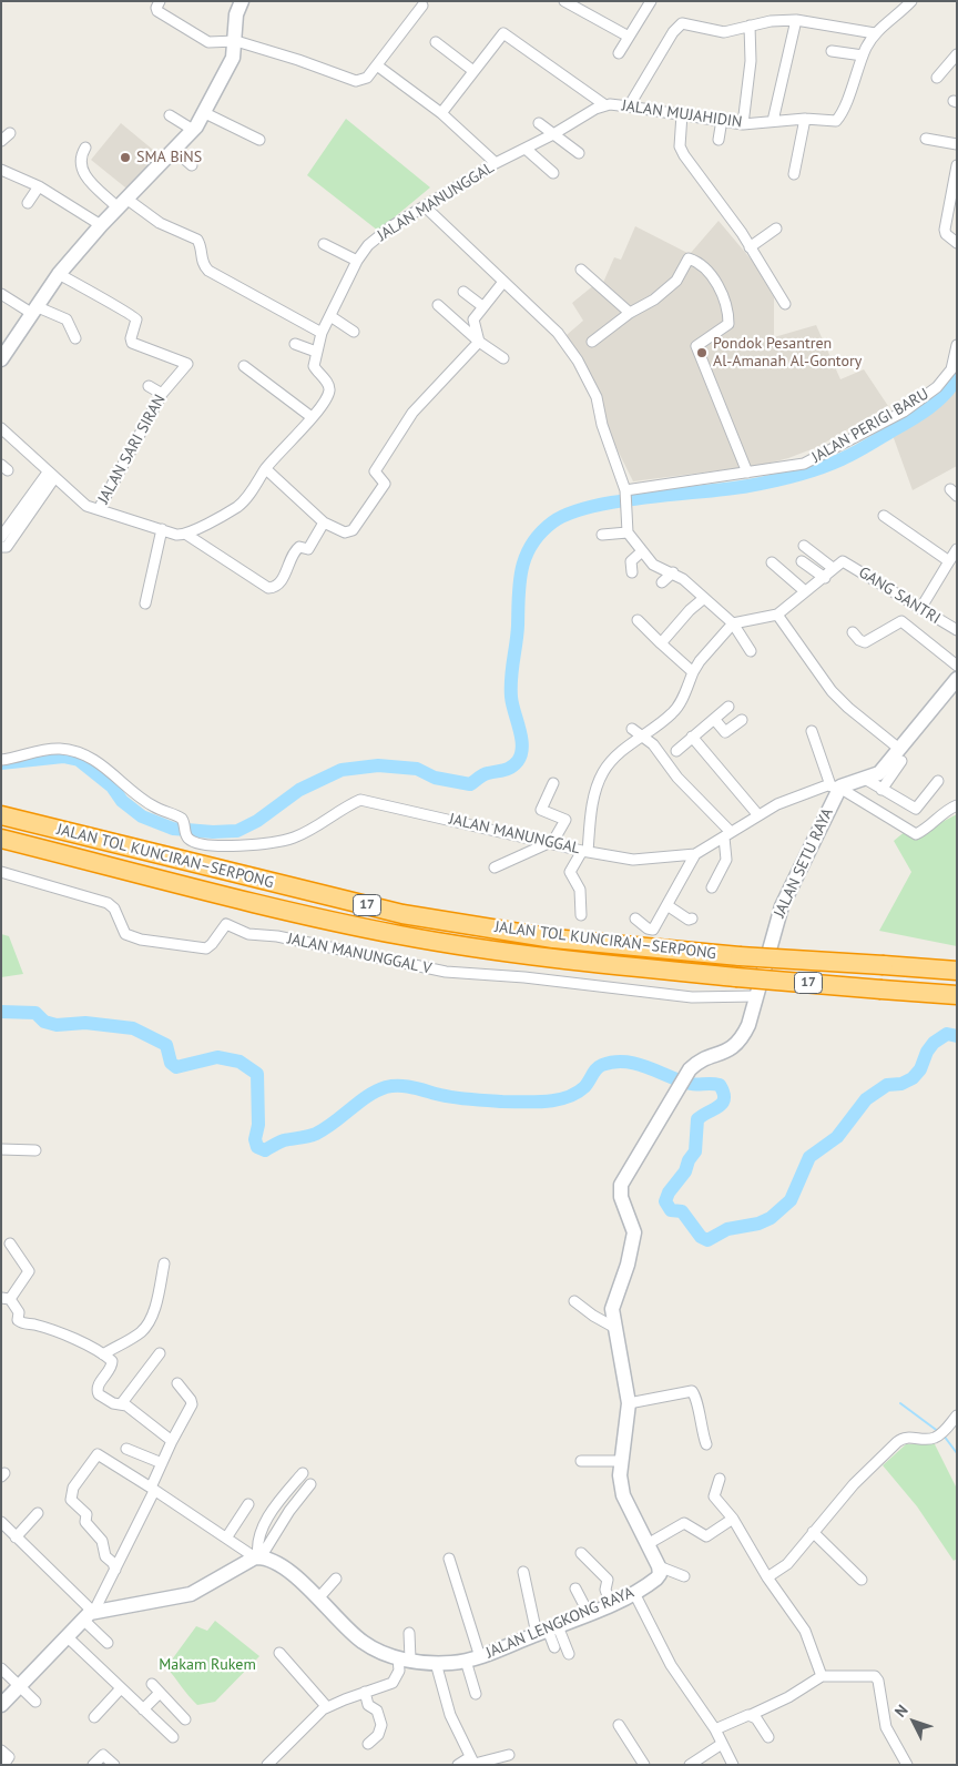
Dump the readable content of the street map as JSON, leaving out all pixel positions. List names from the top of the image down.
{
  "streets": {
    "highway": ["JALAN TOL KUNCIRAN–SERPONG", "17"],
    "street": [
      "JALAN MUJAHIDIN",
      "JALAN MANUNGGAL",
      "JALAN PERIGI BARU",
      "JALAN SARI SIRAN",
      "GANG SANTRI",
      "JALAN SETU RAYA",
      "JALAN MANUNGGAL V",
      "JALAN LENGKONG RAYA"
    ]
  },
  "crossings": [
    ["JALAN MUJAHIDIN", "JALAN MANUNGGAL"],
    ["JALAN MANUNGGAL", "JALAN SETU RAYA"],
    ["JALAN SETU RAYA", "JALAN MANUNGGAL V"]
  ],
  "parks": ["Makam Rukem"],
  "places": ["SMA BiNS", "Pondok Pesantren Al-Amanah Al-Gontory"],
  "north": "top left"
}
